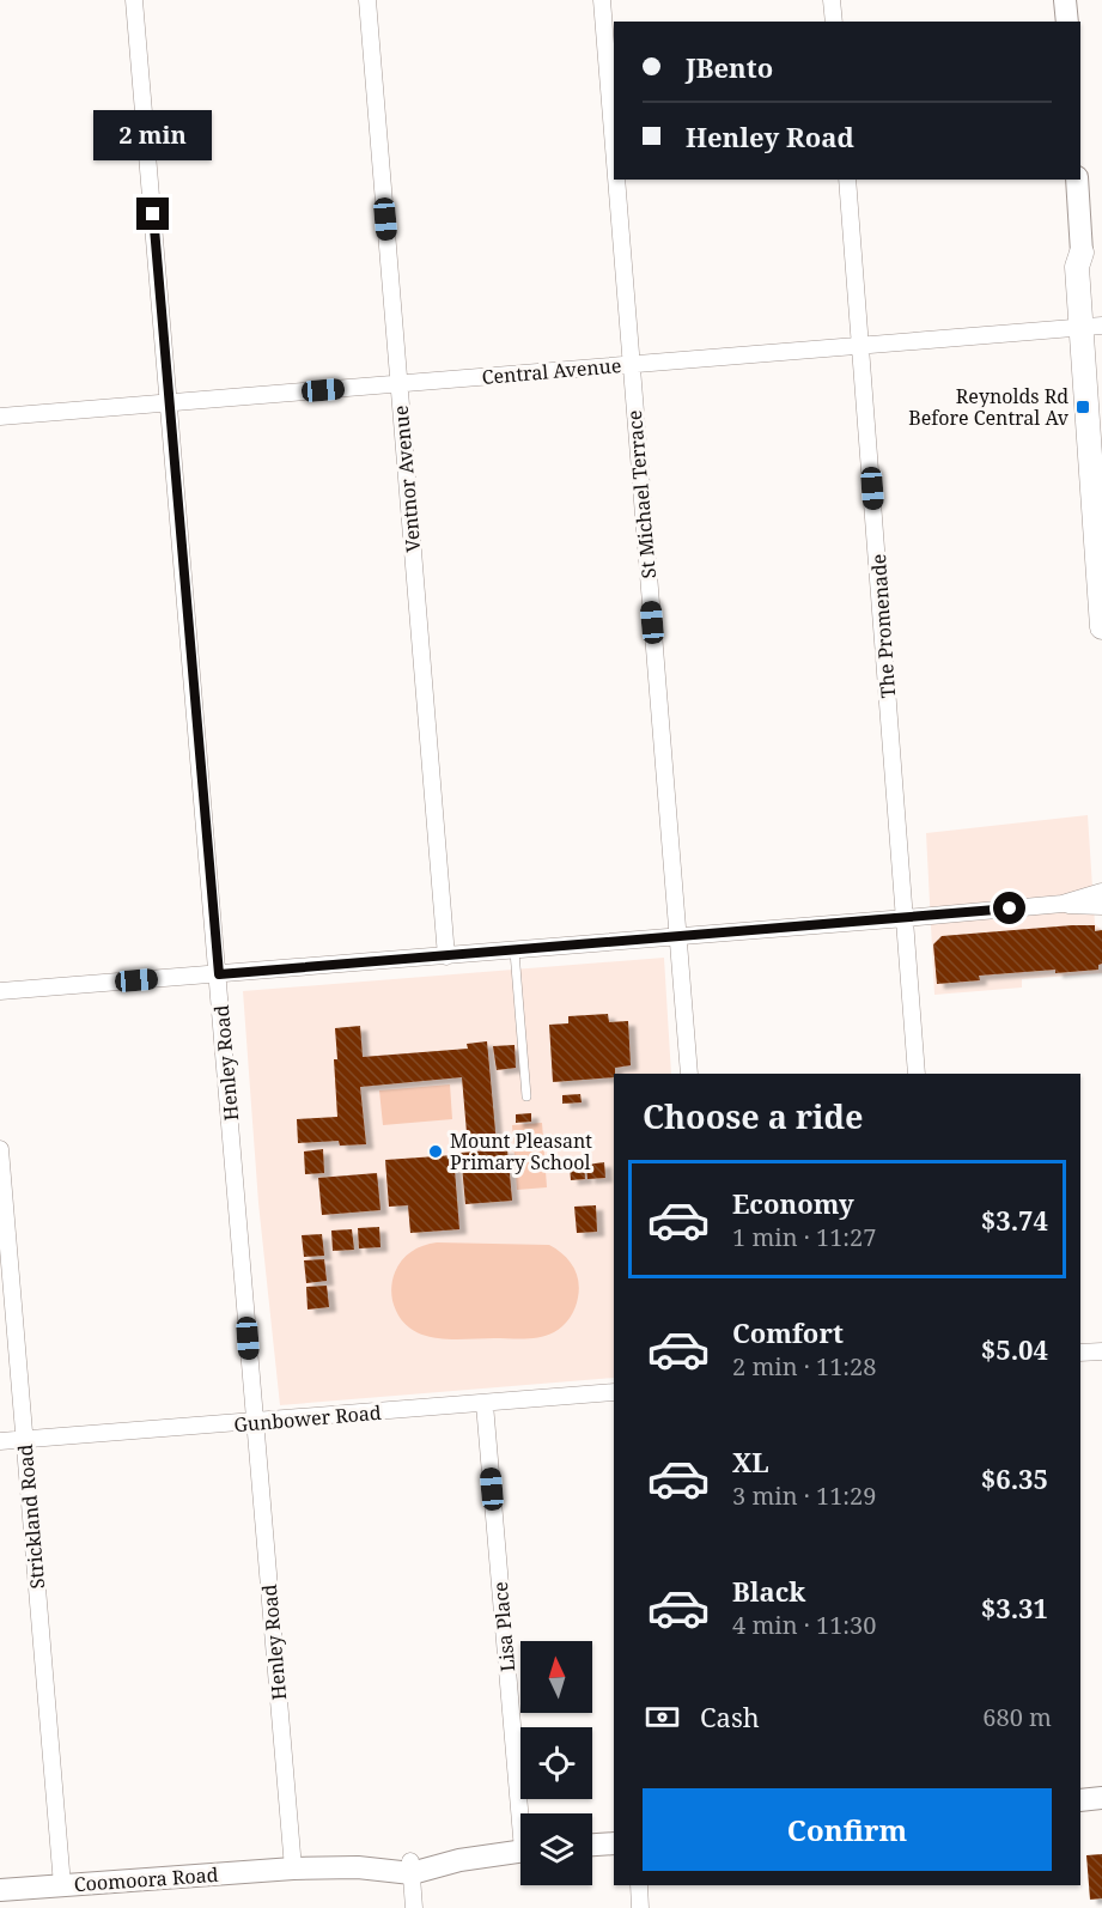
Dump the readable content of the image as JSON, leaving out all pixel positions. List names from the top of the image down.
{
  "streets": {
    "street": [
      "Central Avenue",
      "Ventnor Avenue",
      "St Michael Terrace",
      "The Promenade",
      "Henley Road",
      "Gunbower Road",
      "Strickland Road",
      "Lisa Place",
      "Coomoora Road"
    ]
  },
  "crossings": [
    ["Central Avenue", "Ventnor Avenue"],
    ["Central Avenue", "St Michael Terrace"],
    ["Central Avenue", "The Promenade"],
    ["Central Avenue", "Henley Road"],
    ["Henley Road", "Gunbower Road"],
    ["Henley Road", "Coomoora Road"],
    ["Gunbower Road", "Strickland Road"],
    ["Gunbower Road", "Lisa Place"],
    ["Strickland Road", "Coomoora Road"]
  ],
  "places": {
    "transit": ["Reynolds Rd Before Central Av"],
    "other": ["Mount Pleasant Primary School"]
  },
  "north": "top",
  "page": {
    "banner": ["JBento", "Henley Road"],
    "bubble": "2 min",
    "heading": "Choose a ride",
    "list": [
      {
        "name": "Economy",
        "note": "1 min · 11:27",
        "value": "$3.74"
      },
      {
        "name": "Comfort",
        "note": "2 min · 11:28",
        "value": "$5.04"
      },
      {
        "name": "XL",
        "note": "3 min · 11:29",
        "value": "$6.35"
      },
      {
        "name": "Black",
        "note": "4 min · 11:30",
        "value": "$3.31"
      }
    ],
    "pay": ["Cash", "680 m"],
    "buttons": "Confirm"
  }
}
